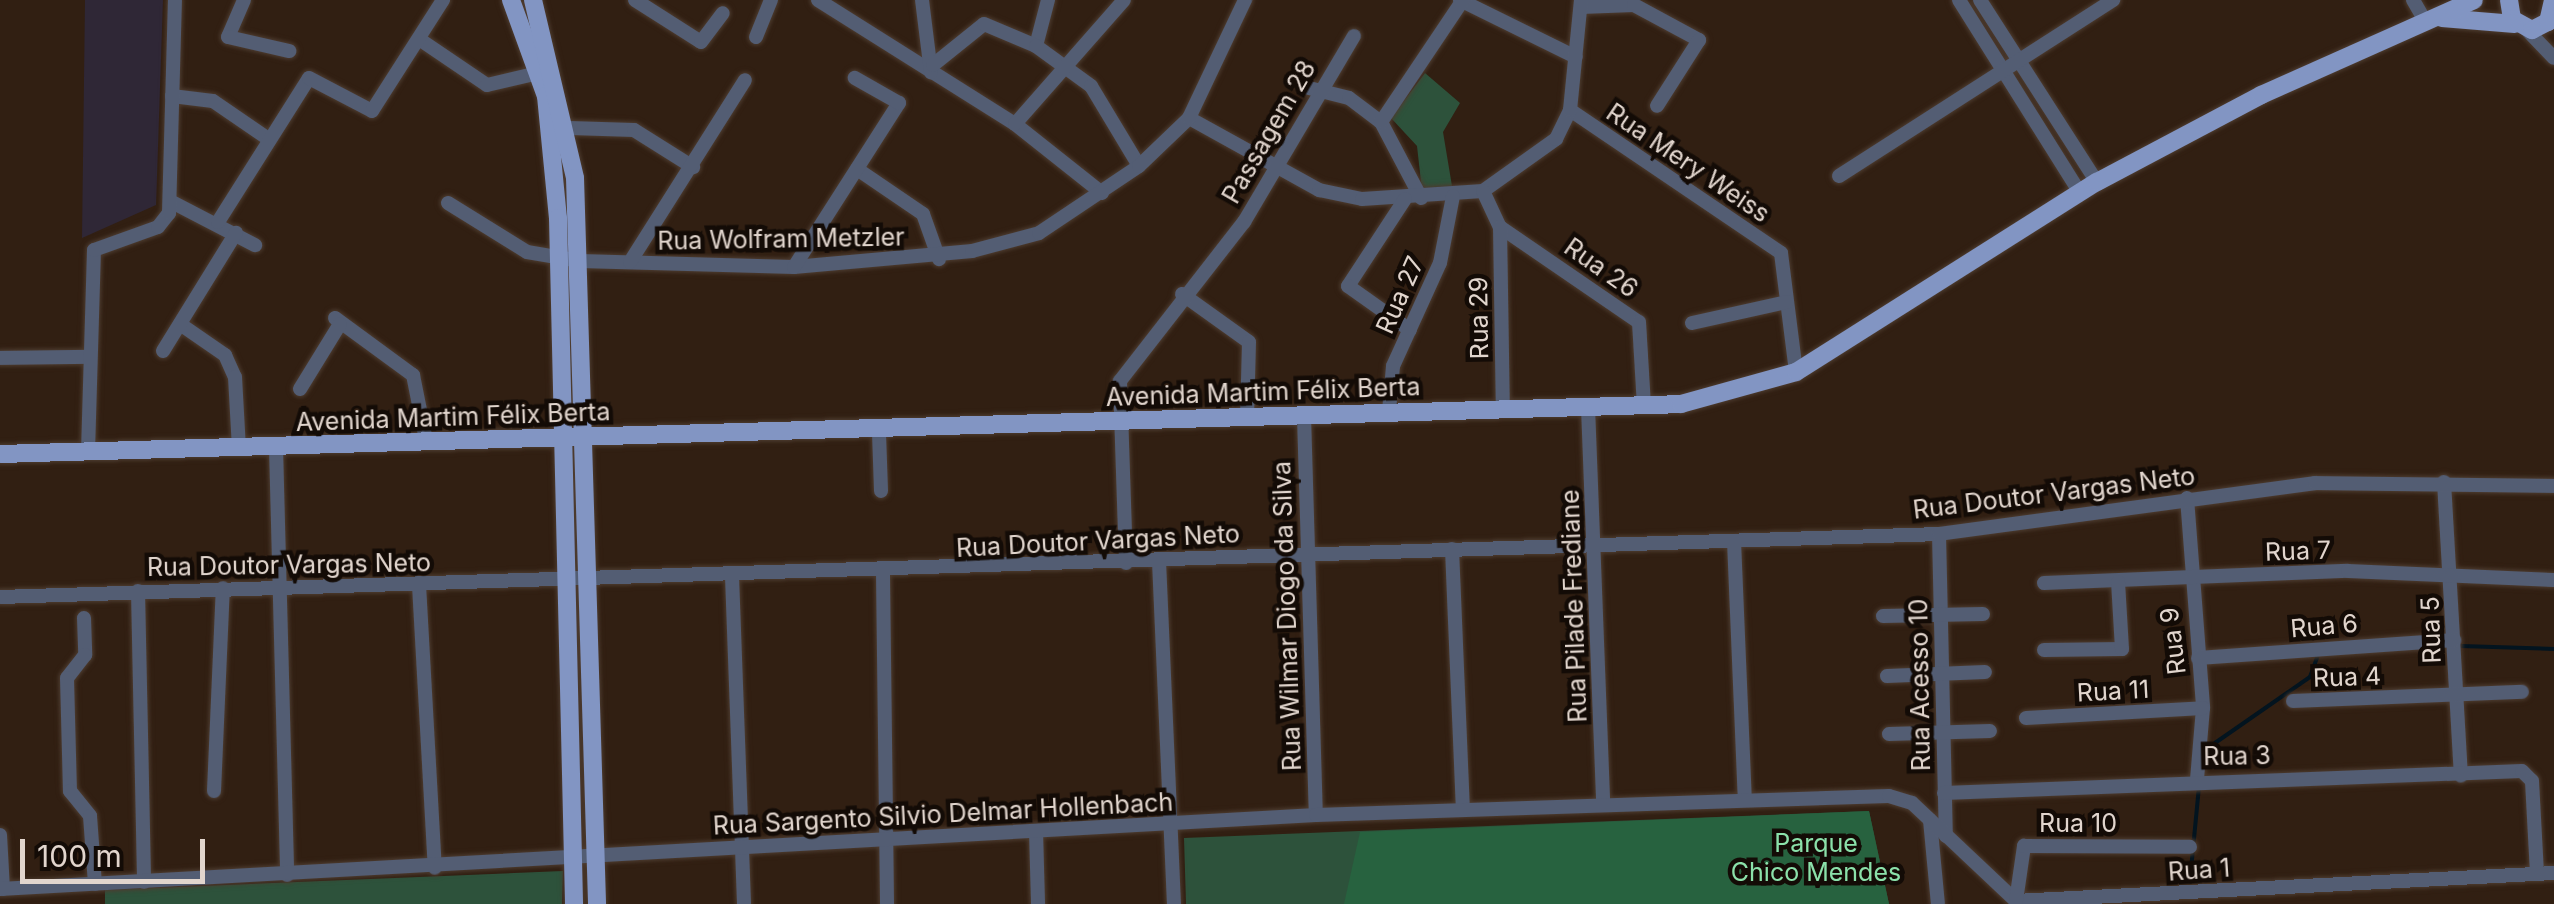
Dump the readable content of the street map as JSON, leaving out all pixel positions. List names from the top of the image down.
{
  "streets": {
    "main road": ["Avenida Martim Félix Berta"],
    "street": [
      "Passagem 28",
      "Rua Mery Weiss",
      "Rua Wolfram Metzler",
      "Rua 26",
      "Rua 27",
      "Rua 29",
      "Rua Doutor Vargas Neto",
      "Rua 7",
      "Rua Pilade Frediane",
      "Rua Wilmar Diogo da Silva",
      "Rua 6",
      "Rua 5",
      "Rua 9",
      "Rua 4",
      "Rua Acesso 10",
      "Rua 11",
      "Rua 3",
      "Rua Sargento Silvio Delmar Hollenbach",
      "Rua 10",
      "Rua 1"
    ]
  },
  "crossings": [
    ["Passagem 28", "Avenida Martim Félix Berta"],
    ["Passagem 28", "Rua Doutor Vargas Neto"],
    ["Rua Mery Weiss", "Rua 26"],
    ["Rua Mery Weiss", "Rua 27"],
    ["Rua 26", "Rua 27"],
    ["Rua 26", "Rua 29"],
    ["Rua 26", "Avenida Martim Félix Berta"],
    ["Rua 27", "Avenida Martim Félix Berta"],
    ["Rua 29", "Avenida Martim Félix Berta"],
    ["Avenida Martim Félix Berta", "Rua Pilade Frediane"],
    ["Avenida Martim Félix Berta", "Rua Wilmar Diogo da Silva"],
    ["Rua Doutor Vargas Neto", "Rua Pilade Frediane"],
    ["Rua Doutor Vargas Neto", "Rua Wilmar Diogo da Silva"],
    ["Rua Doutor Vargas Neto", "Rua 5"],
    ["Rua Doutor Vargas Neto", "Rua 9"],
    ["Rua Doutor Vargas Neto", "Rua Acesso 10"],
    ["Rua 7", "Rua 5"],
    ["Rua 7", "Rua 9"],
    ["Rua Pilade Frediane", "Rua Sargento Silvio Delmar Hollenbach"],
    ["Rua Wilmar Diogo da Silva", "Rua Sargento Silvio Delmar Hollenbach"],
    ["Rua 6", "Rua 5"],
    ["Rua 6", "Rua 9"],
    ["Rua 5", "Rua 4"],
    ["Rua 5", "Rua 3"],
    ["Rua 9", "Rua 11"],
    ["Rua 9", "Rua 3"],
    ["Rua Acesso 10", "Rua 3"],
    ["Rua 3", "Rua 1"],
    ["Rua 10", "Rua 1"]
  ],
  "parks": ["Parque Chico Mendes"],
  "scale_bar": "100 m"
}
